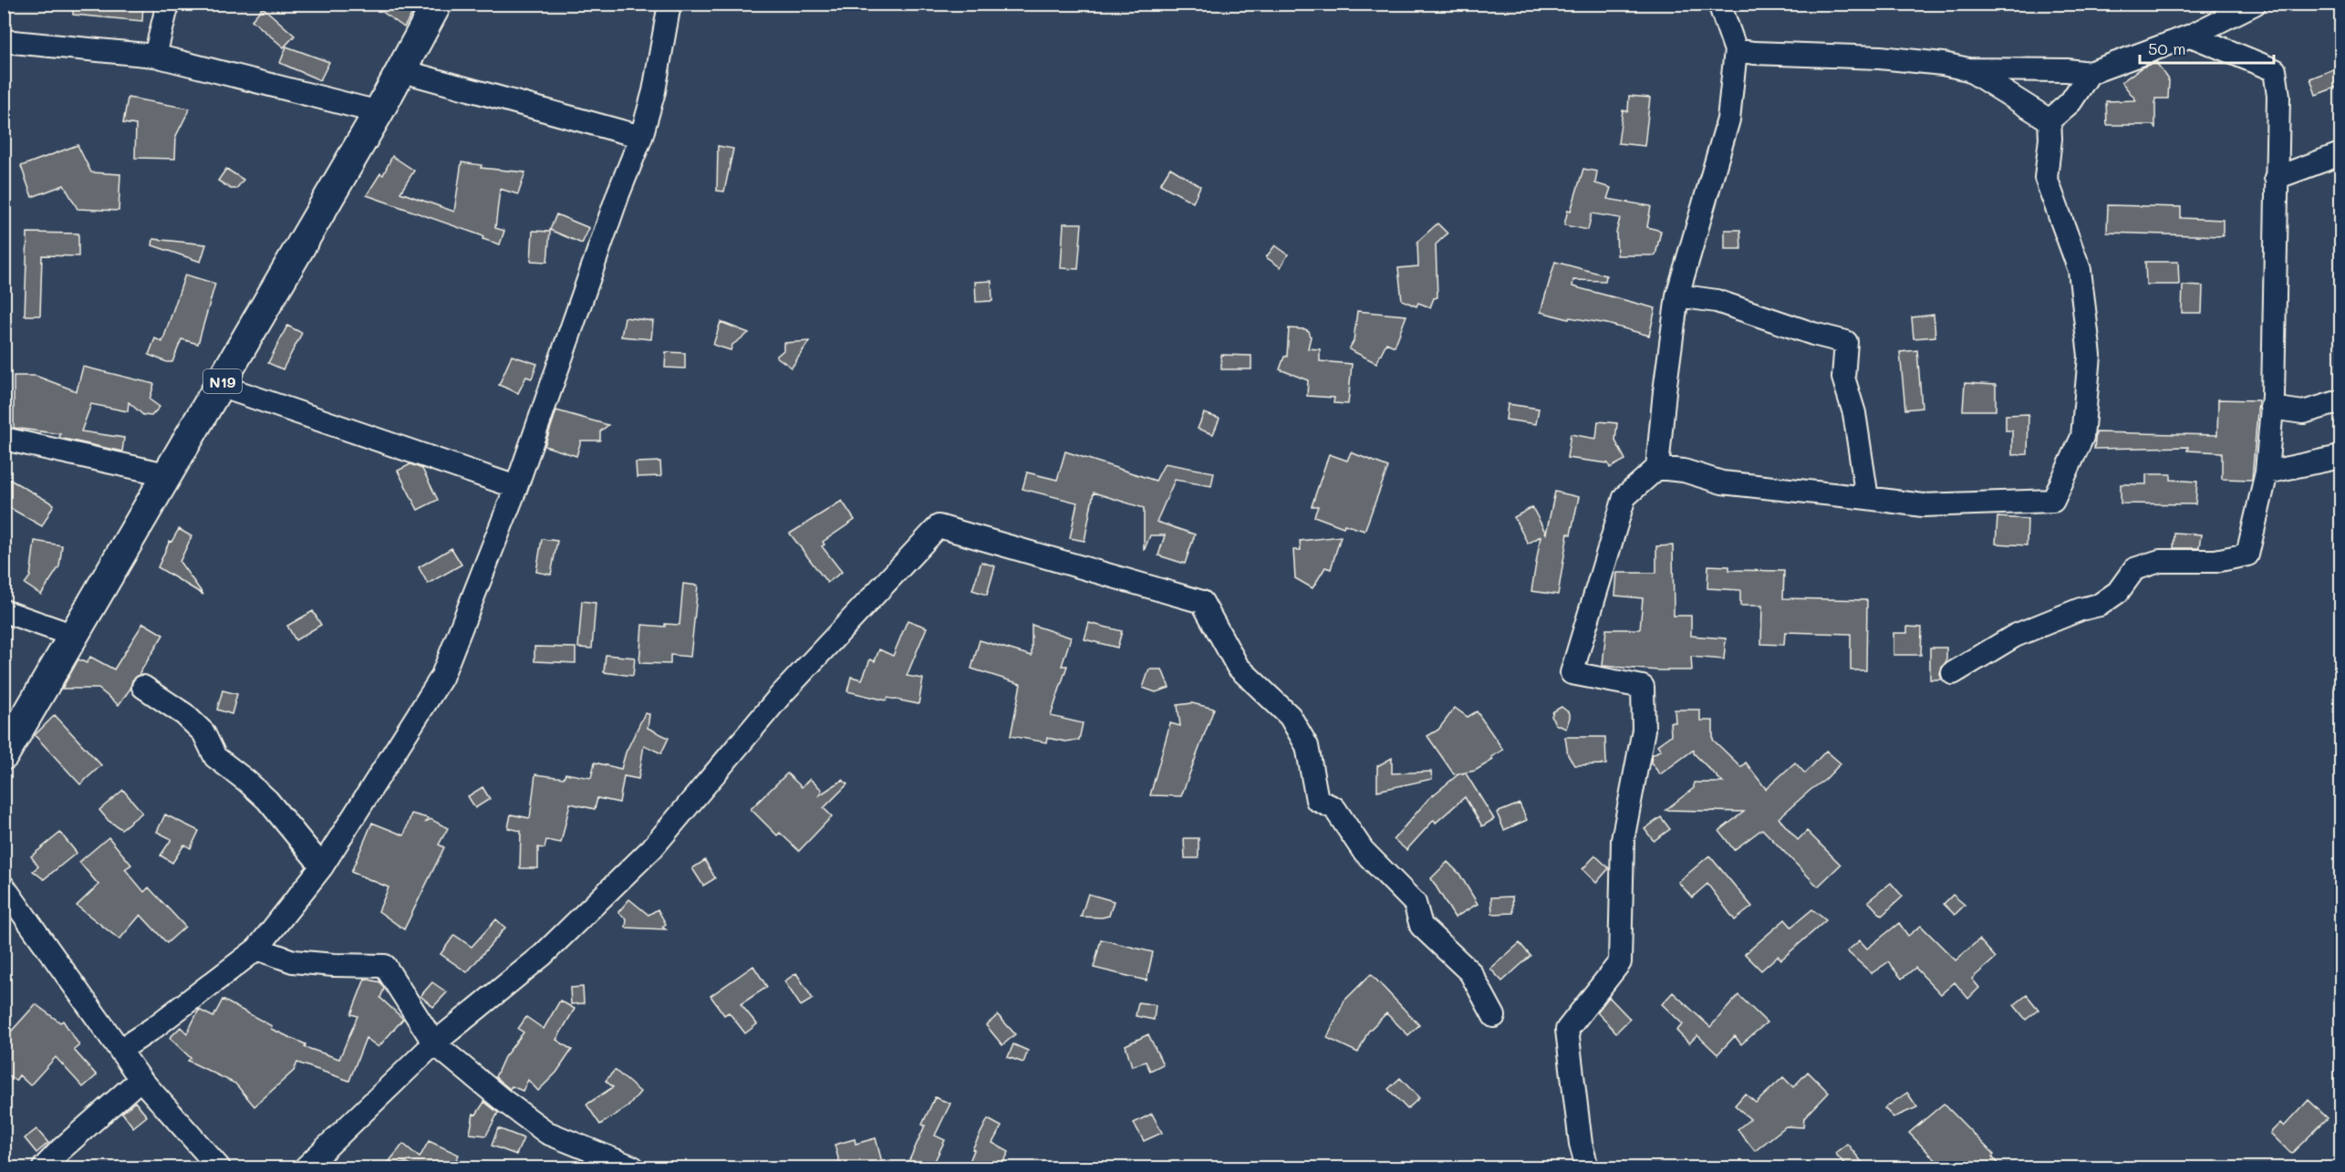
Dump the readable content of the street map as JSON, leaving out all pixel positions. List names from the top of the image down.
{
  "streets": {
    "main road": ["N19"]
  },
  "scale_bar": "50 m"
}
